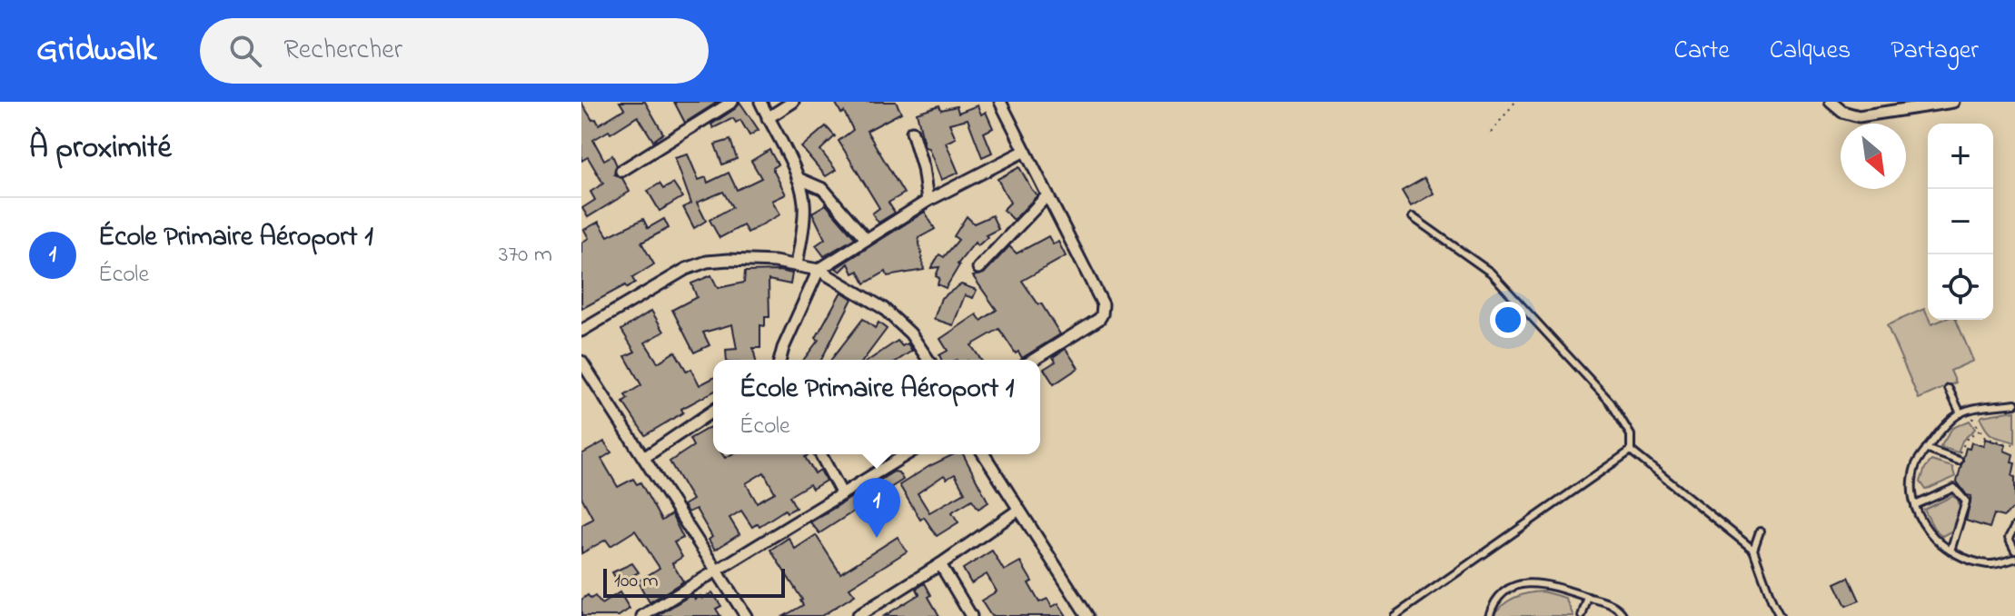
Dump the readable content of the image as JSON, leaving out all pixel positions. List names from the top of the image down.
{
  "scale_bar": "100 m",
  "north": "bottom right",
  "page": {
    "header": "Gridwalk",
    "search": "Rechercher",
    "nav": ["Carte", "Calques", "Partager"],
    "heading": "À proximité",
    "map_buttons": ["+", "−"],
    "list": [
      {
        "mark": "1",
        "name": "École Primaire Aéroport 1",
        "note": "École",
        "value": "370 m"
      }
    ],
    "popup": ["École Primaire Aéroport 1", "École"],
    "pins": "1",
    "scale": "100 m"
  }
}
